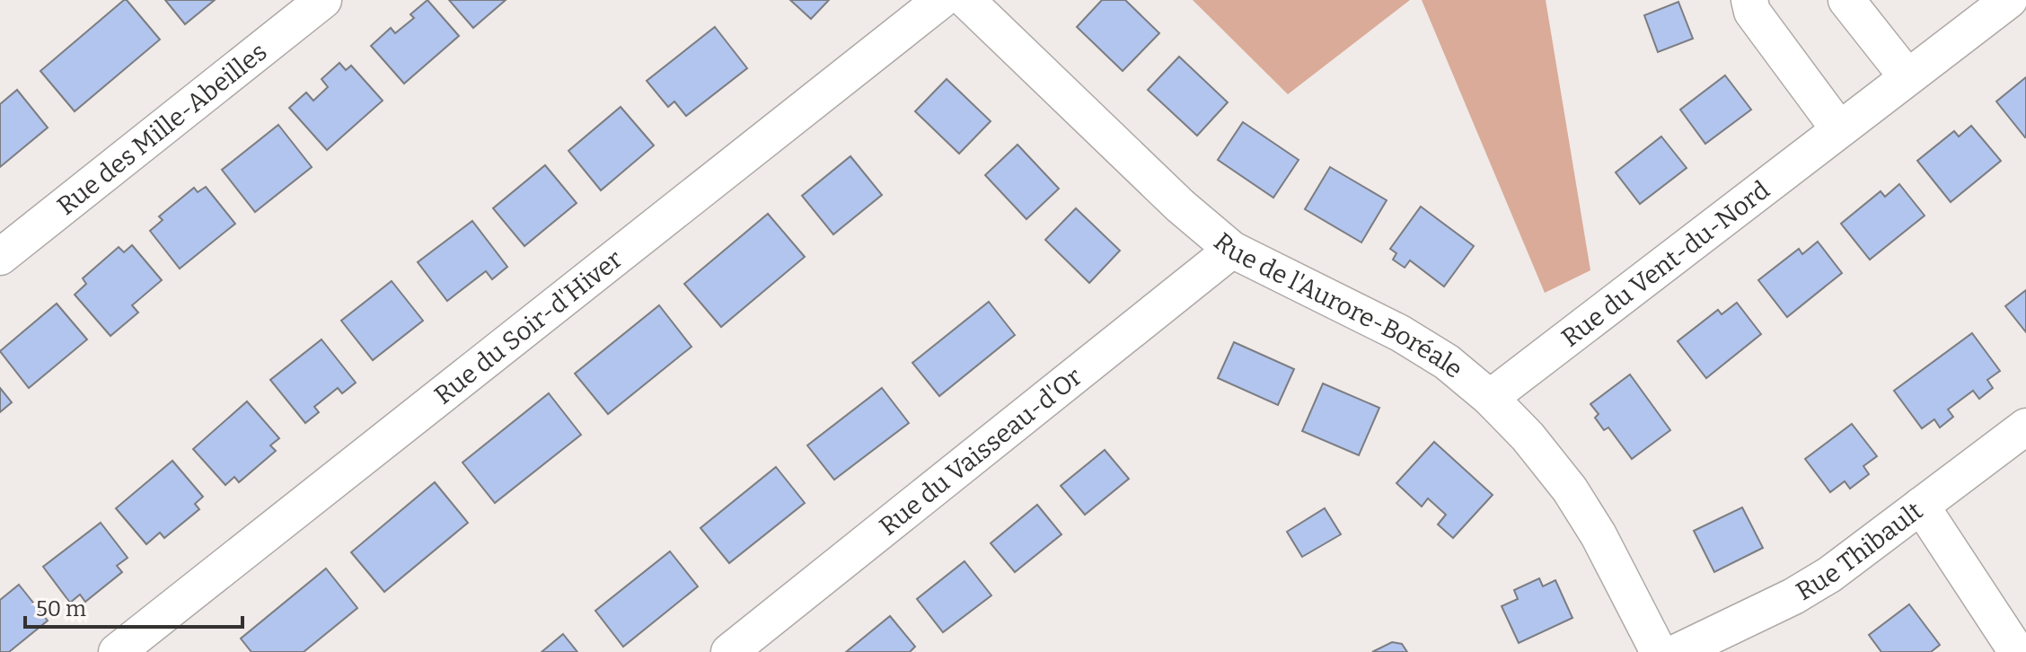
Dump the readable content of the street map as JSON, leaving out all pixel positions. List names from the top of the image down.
{
  "streets": {
    "street": [
      "Rue des Mille-Abeilles",
      "Rue du Vent-du-Nord",
      "Rue de l'Aurore-Boréale",
      "Rue du Soir-d'Hiver",
      "Rue du Vaisseau-d'Or",
      "Rue Thibault"
    ]
  },
  "crossings": [
    ["Rue du Vent-du-Nord", "Rue de l'Aurore-Boréale"],
    ["Rue de l'Aurore-Boréale", "Rue du Vaisseau-d'Or"]
  ],
  "scale_bar": "50 m"
}
